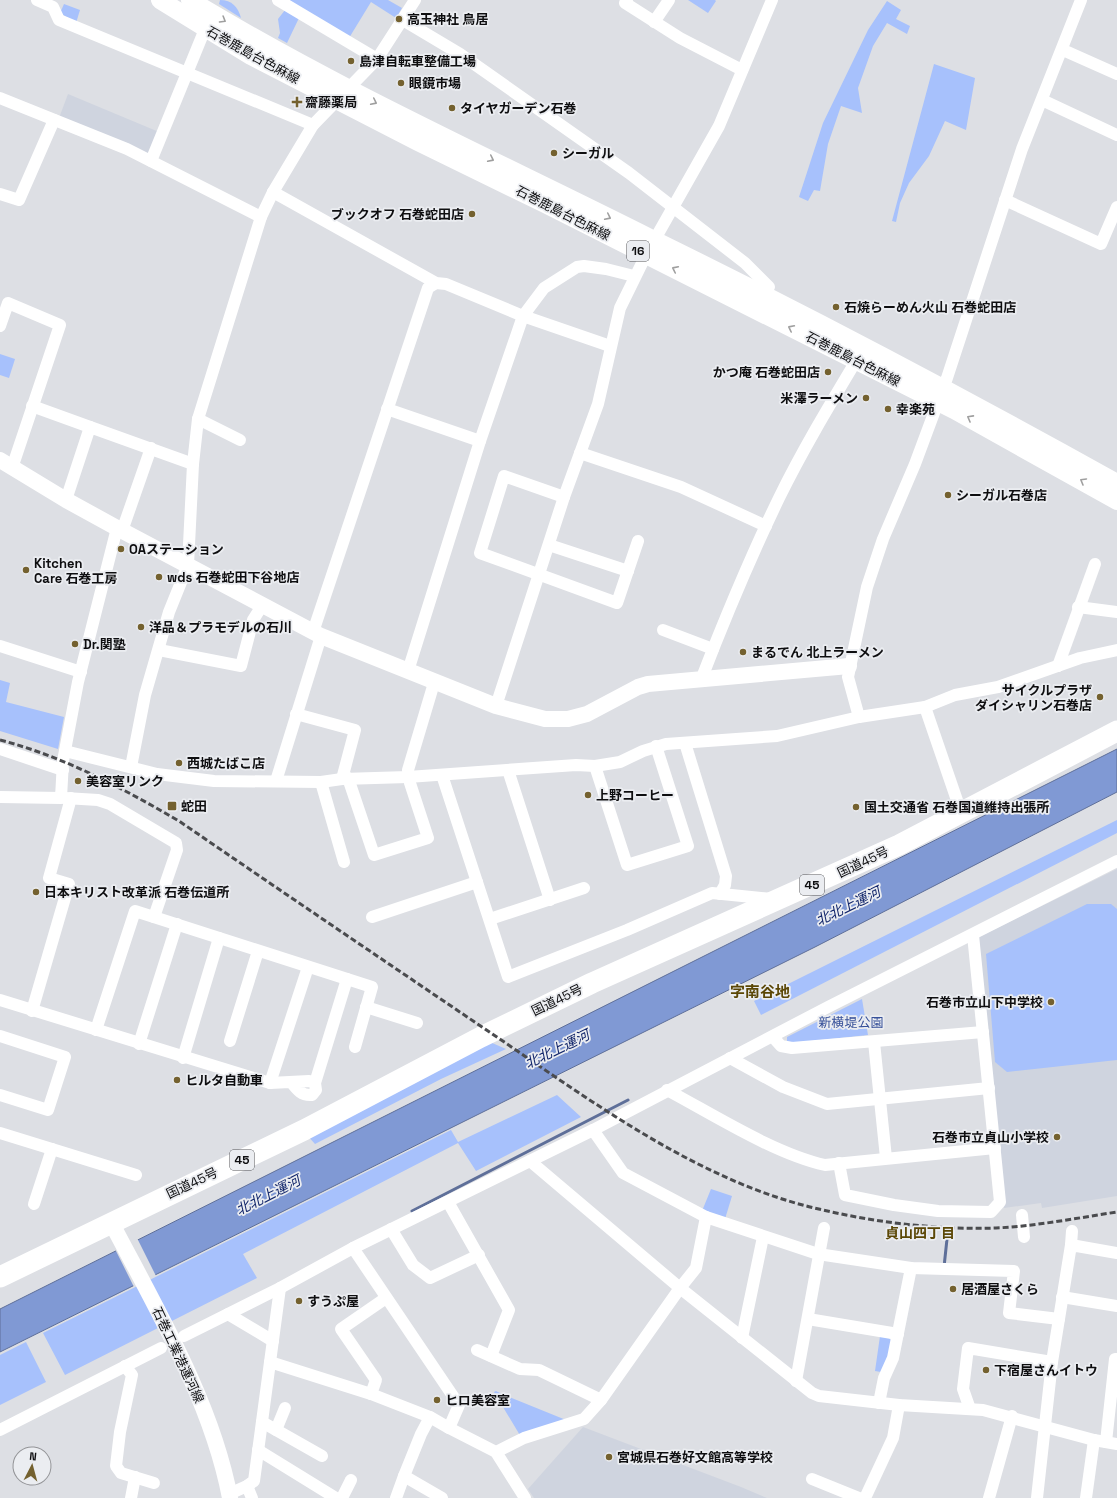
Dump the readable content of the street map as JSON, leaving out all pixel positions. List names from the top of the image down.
{
  "streets": {
    "highway": ["国道45号", "45"],
    "main road": ["石巻鹿島台色麻線", "16"],
    "street": ["石巻工業港運河線"]
  },
  "crossings": [
    ["国道45号", "石巻工業港運河線"]
  ],
  "districts": ["字南谷地", "貞山四丁目"],
  "water": ["北北上運河"],
  "parks": ["新横堤公園"],
  "places": {
    "other": [
      "高玉神社 鳥居",
      "島津自転車整備工場",
      "眼鏡市場",
      "タイヤガーデン石巻",
      "シーガル",
      "ブックオフ 石巻蛇田店",
      "石焼らーめん火山 石巻蛇田店",
      "かつ庵 石巻蛇田店",
      "米澤ラーメン",
      "幸楽苑",
      "シーガル石巻店",
      "OAステーション",
      "Kitchen Care 石巻工房",
      "wds 石巻蛇田下谷地店",
      "洋品＆プラモデルの石川",
      "Dr.関塾",
      "まるでん 北上ラーメン",
      "サイクルプラザ ダイシャリン石巻店",
      "西城たばこ店",
      "美容室リンク",
      "上野コーヒー",
      "国土交通省 石巻国道維持出張所",
      "日本キリスト改革派 石巻伝道所",
      "石巻市立山下中学校",
      "ヒルタ自動車",
      "石巻市立貞山小学校",
      "居酒屋さくら",
      "すうぷ屋",
      "下宿屋さんイトウ",
      "ヒロ美容室",
      "宮城県石巻好文館高等学校"
    ],
    "health": ["齋藤薬局"],
    "transit": ["蛇田"]
  },
  "north": "top"
}
